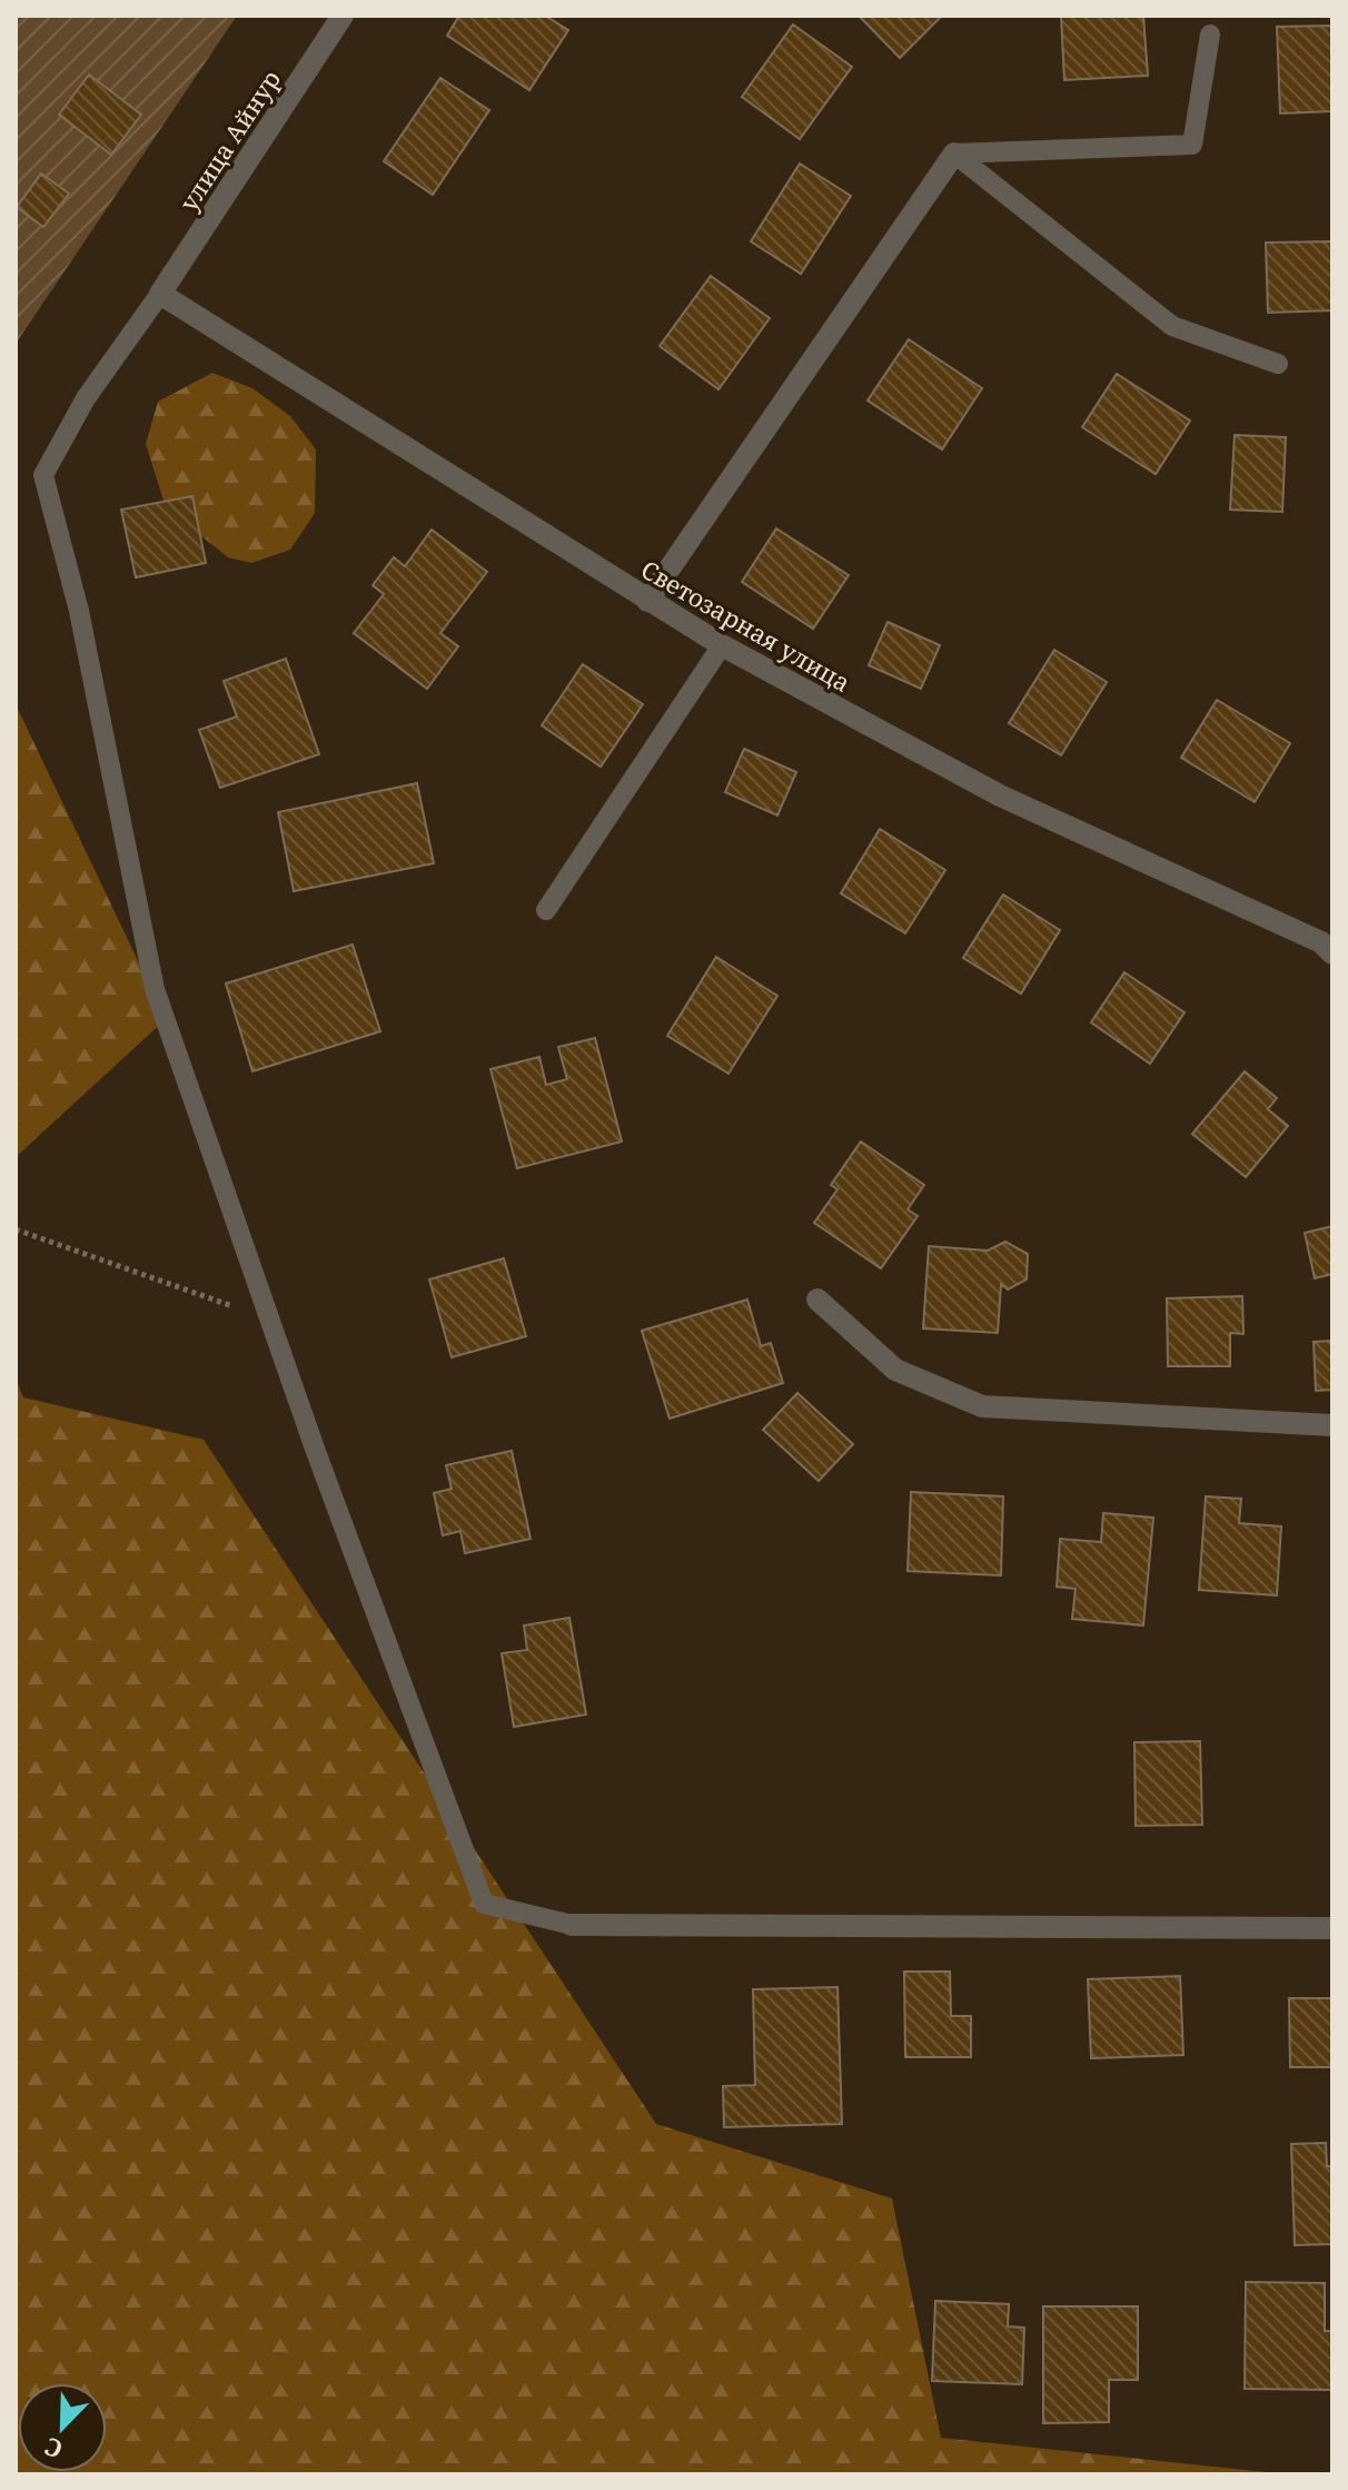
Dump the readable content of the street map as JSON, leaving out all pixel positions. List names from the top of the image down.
{
  "streets": {
    "street": ["улица Айнур", "Светозарная улица"]
  },
  "crossings": [
    ["улица Айнур", "Светозарная улица"]
  ],
  "north": "bottom left"
}
